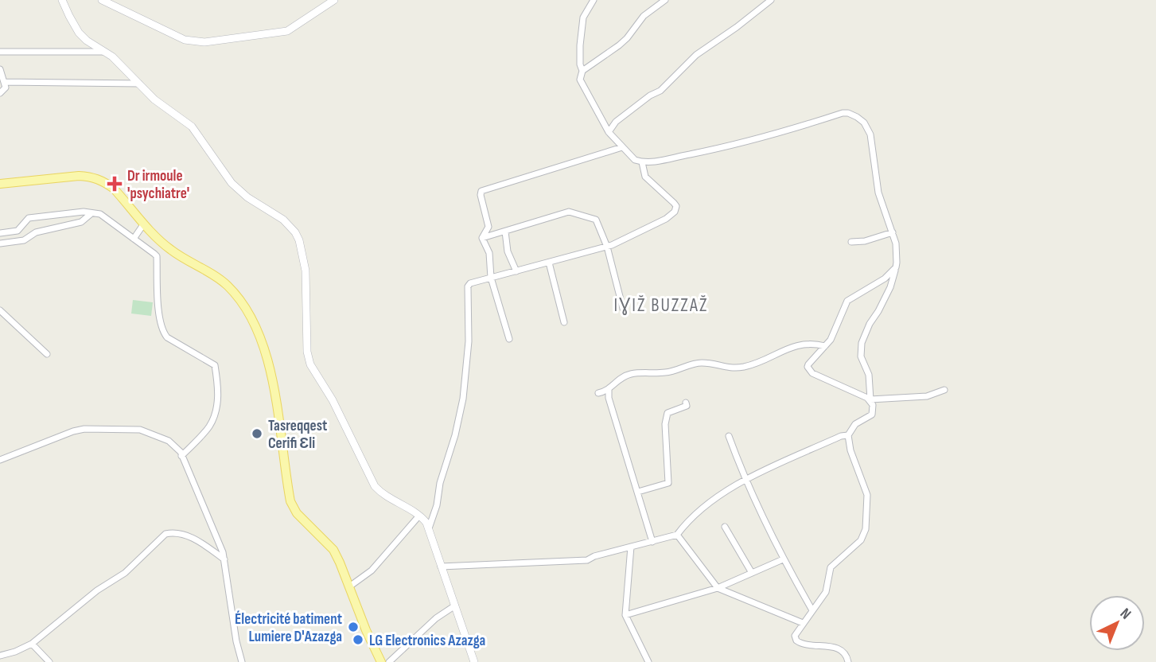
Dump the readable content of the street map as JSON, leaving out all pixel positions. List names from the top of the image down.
{
  "districts": ["IƔIŽ BUZZAŽ"],
  "places": {
    "health": ["Dr irmoule 'psychiatre'"],
    "other": ["Tasreqqest Cerifi Ɛli", "Électricité batiment Lumiere D'Azazga", "LG Electronics Azazga"]
  },
  "north": "top right"
}
